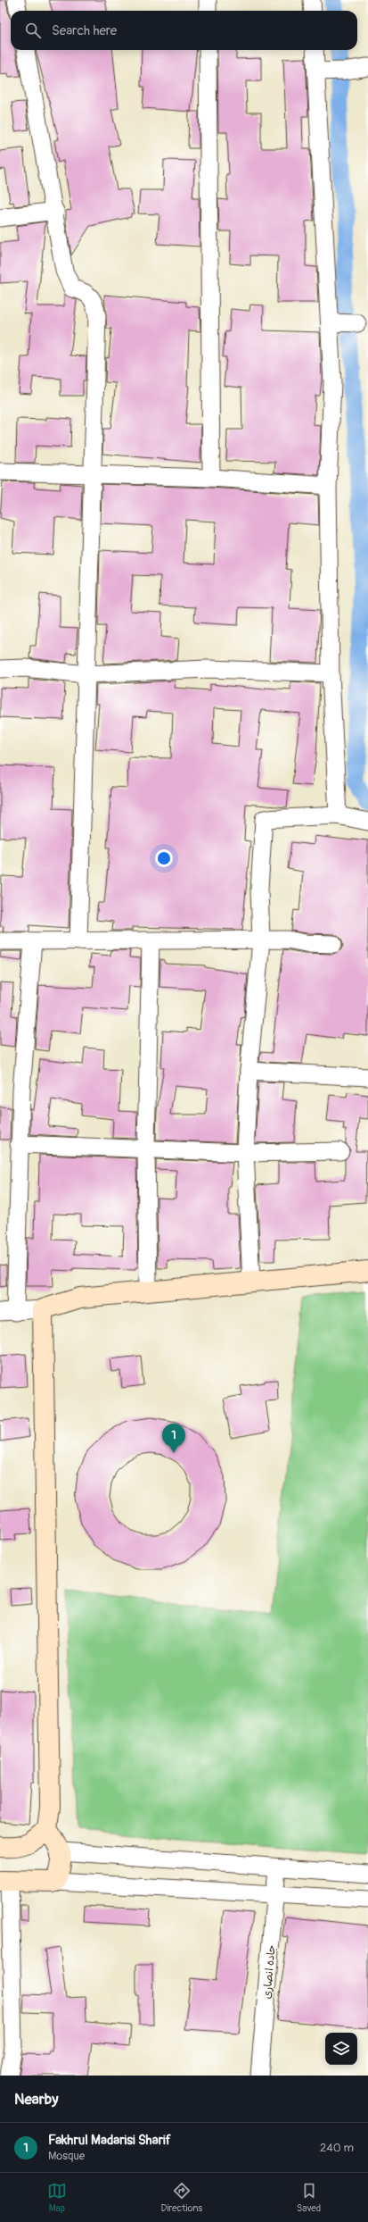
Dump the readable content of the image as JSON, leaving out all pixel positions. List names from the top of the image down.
{
  "streets": {
    "street": ["جاده انصاری"]
  },
  "page": {
    "search": "Search here",
    "pins": "1",
    "heading": "Nearby",
    "list": [
      {
        "mark": "1",
        "name": "Fakhrul Madarisi Sharif",
        "note": "Mosque",
        "value": "240 m"
      }
    ],
    "nav": ["Map", "Directions", "Saved"]
  }
}
